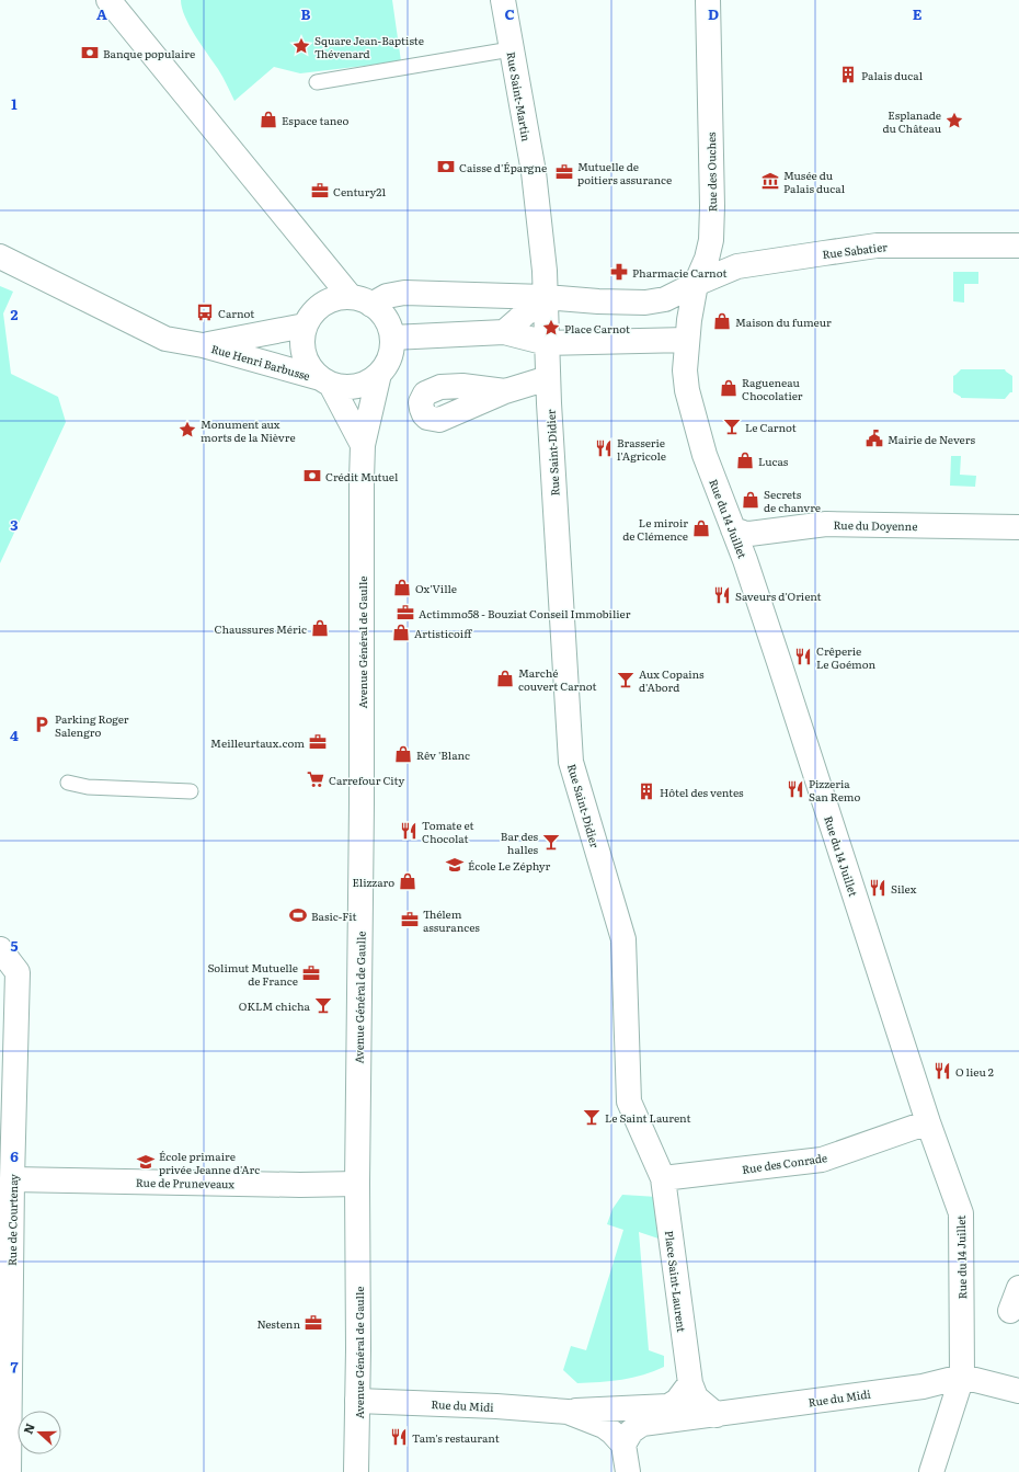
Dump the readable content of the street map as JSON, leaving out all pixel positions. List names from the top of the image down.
{
  "streets": {
    "street": [
      "Rue Saint-Martin",
      "Rue des Ouches",
      "Rue Sabatier",
      "Rue Henri Barbusse",
      "Rue Saint-Didier",
      "Rue du 14 Juillet",
      "Rue du Doyenne",
      "Avenue Général de Gaulle",
      "Rue des Conrade",
      "Rue de Pruneveaux",
      "Rue de Courtenay",
      "Place Saint-Laurent",
      "Rue du Midi"
    ]
  },
  "crossings": [
    ["Rue des Ouches", "Rue Sabatier"],
    ["Rue des Ouches", "Rue du 14 Juillet"],
    ["Rue Henri Barbusse", "Avenue Général de Gaulle"],
    ["Rue Saint-Didier", "Rue des Conrade"],
    ["Rue Saint-Didier", "Place Saint-Laurent"],
    ["Rue du 14 Juillet", "Rue du Doyenne"],
    ["Rue du 14 Juillet", "Rue des Conrade"],
    ["Rue du 14 Juillet", "Rue du Midi"],
    ["Avenue Général de Gaulle", "Rue de Pruneveaux"],
    ["Avenue Général de Gaulle", "Rue du Midi"],
    ["Rue des Conrade", "Place Saint-Laurent"],
    ["Rue de Pruneveaux", "Rue de Courtenay"],
    ["Place Saint-Laurent", "Rue du Midi"]
  ],
  "places": {
    "place": [
      "Square Jean-Baptiste Thévenard",
      "Esplanade du Château",
      "Place Carnot",
      "Monument aux morts de la Nièvre"
    ],
    "bank": ["Banque populaire", "Caisse d'Épargne", "Crédit Mutuel"],
    "building": ["Palais ducal", "Hôtel des ventes"],
    "shop": [
      "Espace taneo",
      "Maison du fumeur",
      "Ragueneau Chocolatier",
      "Lucas",
      "Secrets de chanvre",
      "Le miroir de Clémence",
      "Ox'Ville",
      "Chaussures Méric",
      "Artisticoiff",
      "Marché couvert Carnot",
      "Rêv 'Blanc",
      "Elizzaro"
    ],
    "office": [
      "Mutuelle de poitiers assurance",
      "Century21",
      "Actimmo58 - Bouziat Conseil Immobilier",
      "Meilleurtaux.com",
      "Thélem assurances",
      "Solimut Mutuelle de France",
      "Nestenn"
    ],
    "museum": ["Musée du Palais ducal"],
    "pharmacy": ["Pharmacie Carnot"],
    "bus stop": ["Carnot"],
    "bar": [
      "Le Carnot",
      "Aux Copains d'Abord",
      "Bar des halles",
      "OKLM chicha",
      "Le Saint Laurent"
    ],
    "public building": ["Mairie de Nevers"],
    "restaurant": [
      "Brasserie l'Agricole",
      "Saveurs d'Orient",
      "Crêperie Le Goémon",
      "Pizzeria San Remo",
      "Tomate et Chocolat",
      "Silex",
      "O lieu 2",
      "Tam's restaurant"
    ],
    "parking": ["Parking Roger Salengro"],
    "supermarket": ["Carrefour City"],
    "school or university": ["École Le Zéphyr", "École primaire privée Jeanne d'Arc"],
    "sports": ["Basic-Fit"]
  },
  "north": "left",
  "grid": {
    "columns": [
      "A",
      "B",
      "C",
      "D",
      "E"
    ],
    "rows": [
      "1",
      "2",
      "3",
      "4",
      "5",
      "6",
      "7"
    ]
  }
}
